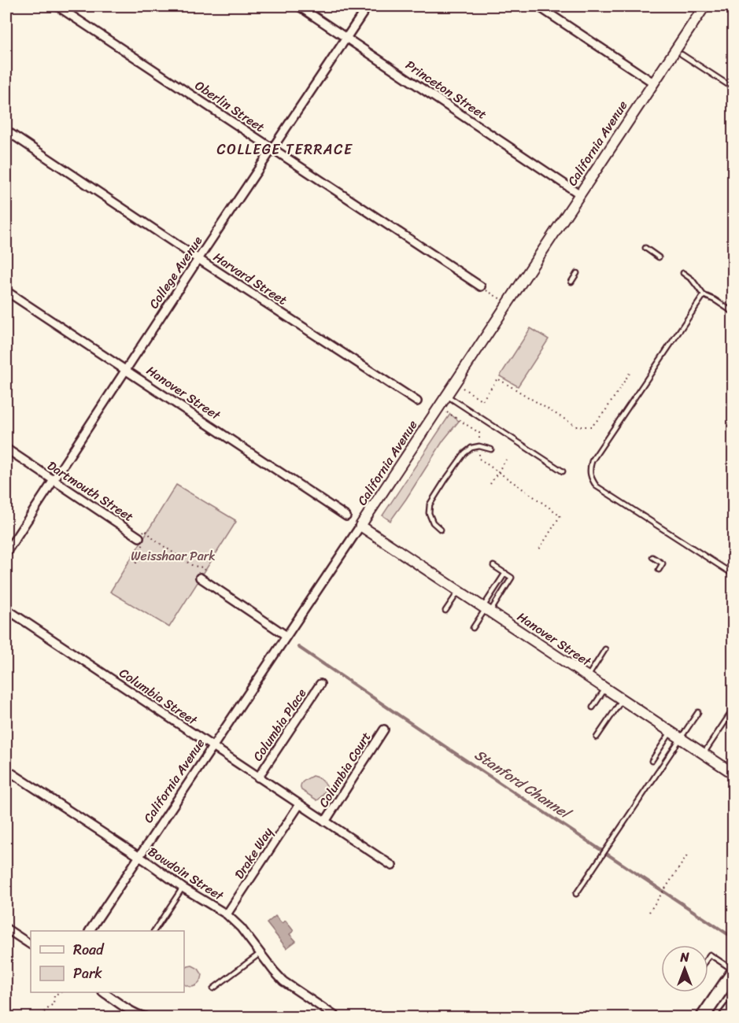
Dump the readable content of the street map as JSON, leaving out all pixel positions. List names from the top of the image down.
{
  "streets": {
    "street": [
      "Princeton Street",
      "Oberlin Street",
      "California Avenue",
      "College Avenue",
      "Harvard Street",
      "Hanover Street",
      "Dartmouth Street",
      "Columbia Street",
      "Columbia Place",
      "Columbia Court",
      "Drake Way",
      "Bowdoin Street"
    ]
  },
  "crossings": [
    ["Princeton Street", "California Avenue"],
    ["Princeton Street", "College Avenue"],
    ["Oberlin Street", "College Avenue"],
    ["California Avenue", "Hanover Street"],
    ["California Avenue", "Columbia Street"],
    ["California Avenue", "Bowdoin Street"],
    ["College Avenue", "Harvard Street"],
    ["College Avenue", "Hanover Street"],
    ["College Avenue", "Dartmouth Street"],
    ["Columbia Street", "Columbia Place"],
    ["Columbia Street", "Columbia Court"],
    ["Columbia Street", "Drake Way"],
    ["Drake Way", "Bowdoin Street"]
  ],
  "districts": ["COLLEGE TERRACE"],
  "water": ["Stanford Channel"],
  "parks": ["Weisshaar Park"],
  "legend": ["Road", "Park"],
  "north": "top"
}
